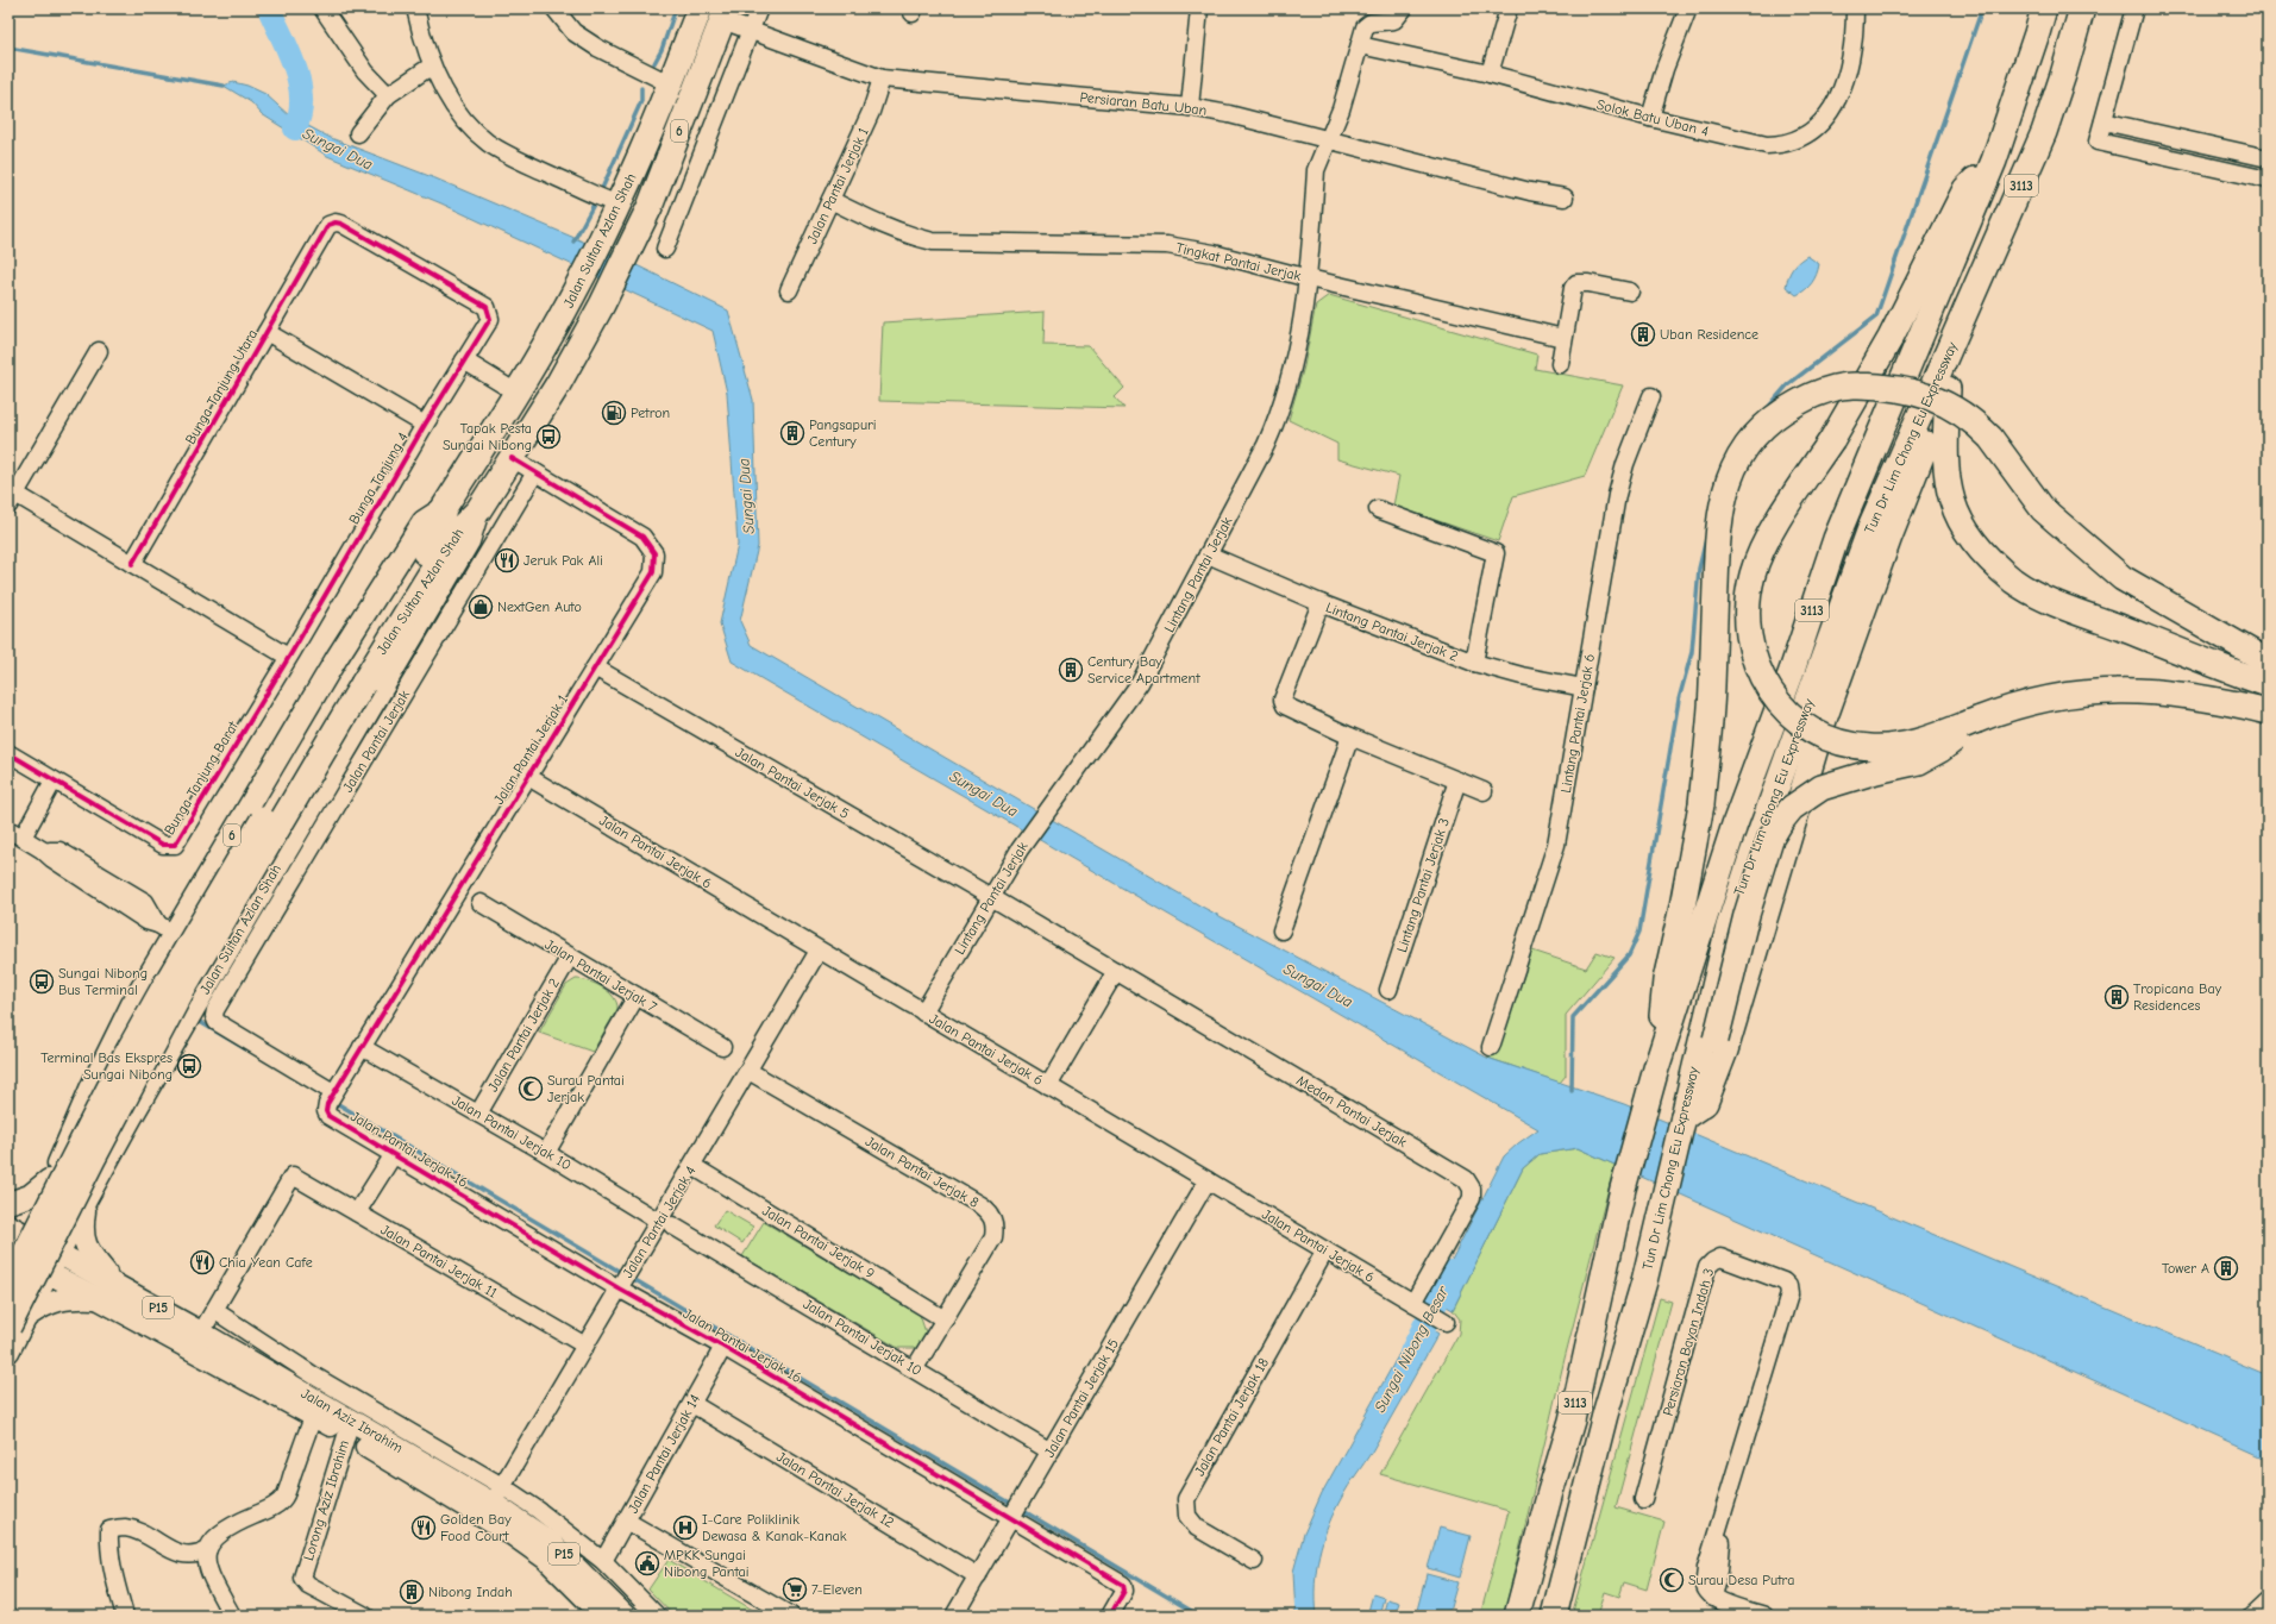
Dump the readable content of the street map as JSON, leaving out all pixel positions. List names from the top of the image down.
{
  "streets": {
    "highway": [
      "6",
      "3113",
      "Jalan Sultan Azlan Shah",
      "Tun Dr Lim Chong Eu Expressway"
    ],
    "main road": ["P15", "Jalan Aziz Ibrahim"],
    "street": [
      "Persiaran Batu Uban",
      "Solok Batu Uban 4",
      "Jalan Pantai Jerjak 1",
      "Tingkat Pantai Jerjak",
      "Bunga Tanjung Utara",
      "Bunga Tanjung 4",
      "Lintang Pantai Jerjak",
      "Lintang Pantai Jerjak 2",
      "Lintang Pantai Jerjak 6",
      "Jalan Pantai Jerjak",
      "Bunga Tanjung Barat",
      "Jalan Pantai Jerjak 5",
      "Jalan Pantai Jerjak 6",
      "Lintang Pantai Jerjak 3",
      "Jalan Pantai Jerjak 7",
      "Jalan Pantai Jerjak 2",
      "Medan Pantai Jerjak",
      "Jalan Pantai Jerjak 10",
      "Jalan Pantai Jerjak 16",
      "Jalan Pantai Jerjak 8",
      "Jalan Pantai Jerjak 4",
      "Jalan Pantai Jerjak 9",
      "Jalan Pantai Jerjak 11",
      "Persiaran Bayan Indah 3",
      "Jalan Pantai Jerjak 15",
      "Jalan Pantai Jerjak 18",
      "Jalan Pantai Jerjak 14",
      "Jalan Pantai Jerjak 12",
      "Lorong Aziz Ibrahim"
    ]
  },
  "crossings": [
    ["Persiaran Batu Uban", "Jalan Pantai Jerjak 1"],
    ["Persiaran Batu Uban", "Jalan Sultan Azlan Shah"],
    ["Persiaran Batu Uban", "Lintang Pantai Jerjak"],
    ["Solok Batu Uban 4", "Lintang Pantai Jerjak"],
    ["Jalan Pantai Jerjak 1", "Jalan Sultan Azlan Shah"],
    ["Jalan Pantai Jerjak 1", "Tingkat Pantai Jerjak"],
    ["Jalan Pantai Jerjak 1", "Jalan Pantai Jerjak"],
    ["Jalan Pantai Jerjak 1", "Jalan Pantai Jerjak 5"],
    ["Jalan Pantai Jerjak 1", "Jalan Pantai Jerjak 6"],
    ["Jalan Pantai Jerjak 1", "Jalan Pantai Jerjak 10"],
    ["Jalan Pantai Jerjak 1", "Jalan Pantai Jerjak 16"],
    ["Jalan Sultan Azlan Shah", "P15"],
    ["Jalan Sultan Azlan Shah", "Jalan Aziz Ibrahim"],
    ["Tingkat Pantai Jerjak", "Lintang Pantai Jerjak"],
    ["Bunga Tanjung Utara", "Bunga Tanjung 4"],
    ["Bunga Tanjung 4", "Bunga Tanjung Barat"],
    ["Lintang Pantai Jerjak", "Lintang Pantai Jerjak 2"],
    ["Lintang Pantai Jerjak", "Jalan Pantai Jerjak 5"],
    ["Lintang Pantai Jerjak", "Jalan Pantai Jerjak 6"],
    ["Lintang Pantai Jerjak", "Medan Pantai Jerjak"],
    ["Lintang Pantai Jerjak 2", "Lintang Pantai Jerjak 6"],
    ["Jalan Pantai Jerjak", "Jalan Pantai Jerjak 16"],
    ["Jalan Pantai Jerjak 5", "Medan Pantai Jerjak"],
    ["Jalan Pantai Jerjak 6", "Medan Pantai Jerjak"],
    ["Jalan Pantai Jerjak 6", "Jalan Pantai Jerjak 4"],
    ["Jalan Pantai Jerjak 6", "Jalan Pantai Jerjak 15"],
    ["Jalan Pantai Jerjak 6", "Jalan Pantai Jerjak 18"],
    ["Jalan Pantai Jerjak 7", "Jalan Pantai Jerjak 2"],
    ["Jalan Pantai Jerjak 2", "Jalan Pantai Jerjak 10"],
    ["Jalan Pantai Jerjak 10", "Jalan Pantai Jerjak 8"],
    ["Jalan Pantai Jerjak 10", "Jalan Pantai Jerjak 4"],
    ["Jalan Pantai Jerjak 10", "Jalan Pantai Jerjak 15"],
    ["Jalan Pantai Jerjak 16", "Jalan Pantai Jerjak 4"],
    ["Jalan Pantai Jerjak 16", "Jalan Pantai Jerjak 15"],
    ["Jalan Pantai Jerjak 16", "Jalan Pantai Jerjak 14"],
    ["Jalan Pantai Jerjak 8", "Jalan Pantai Jerjak 4"],
    ["Jalan Pantai Jerjak 8", "Jalan Pantai Jerjak 9"],
    ["Jalan Pantai Jerjak 4", "Jalan Pantai Jerjak 9"],
    ["Jalan Pantai Jerjak 4", "Jalan Pantai Jerjak 11"],
    ["Jalan Pantai Jerjak 4", "Jalan Aziz Ibrahim"],
    ["P15", "Jalan Aziz Ibrahim"],
    ["Jalan Pantai Jerjak 15", "Jalan Pantai Jerjak 12"],
    ["Jalan Aziz Ibrahim", "Lorong Aziz Ibrahim"],
    ["Jalan Pantai Jerjak 14", "Jalan Pantai Jerjak 12"]
  ],
  "water": ["Sungai Dua", "Sungai Nibong Besar"],
  "places": {
    "building": [
      "Uban Residence",
      "Pangsapuri Century",
      "Century Bay Service Apartment",
      "Tropicana Bay Residences",
      "Tower A",
      "Nibong Indah"
    ],
    "fuel station": ["Petron"],
    "bus stop": ["Tapak Pesta Sungai Nibong", "Sungai Nibong Bus Terminal", "Terminal Bas Ekspres Sungai Nibong"],
    "restaurant": ["Jeruk Pak Ali", "Chia Yean Cafe", "Golden Bay Food Court"],
    "shop": ["NextGen Auto"],
    "mosque": ["Surau Pantai Jerjak", "Surau Desa Putra"],
    "hospital": ["I-Care Poliklinik Dewasa & Kanak-Kanak"],
    "public building": ["MPKK Sungai Nibong Pantai"],
    "supermarket": ["7-Eleven"]
  }
}
